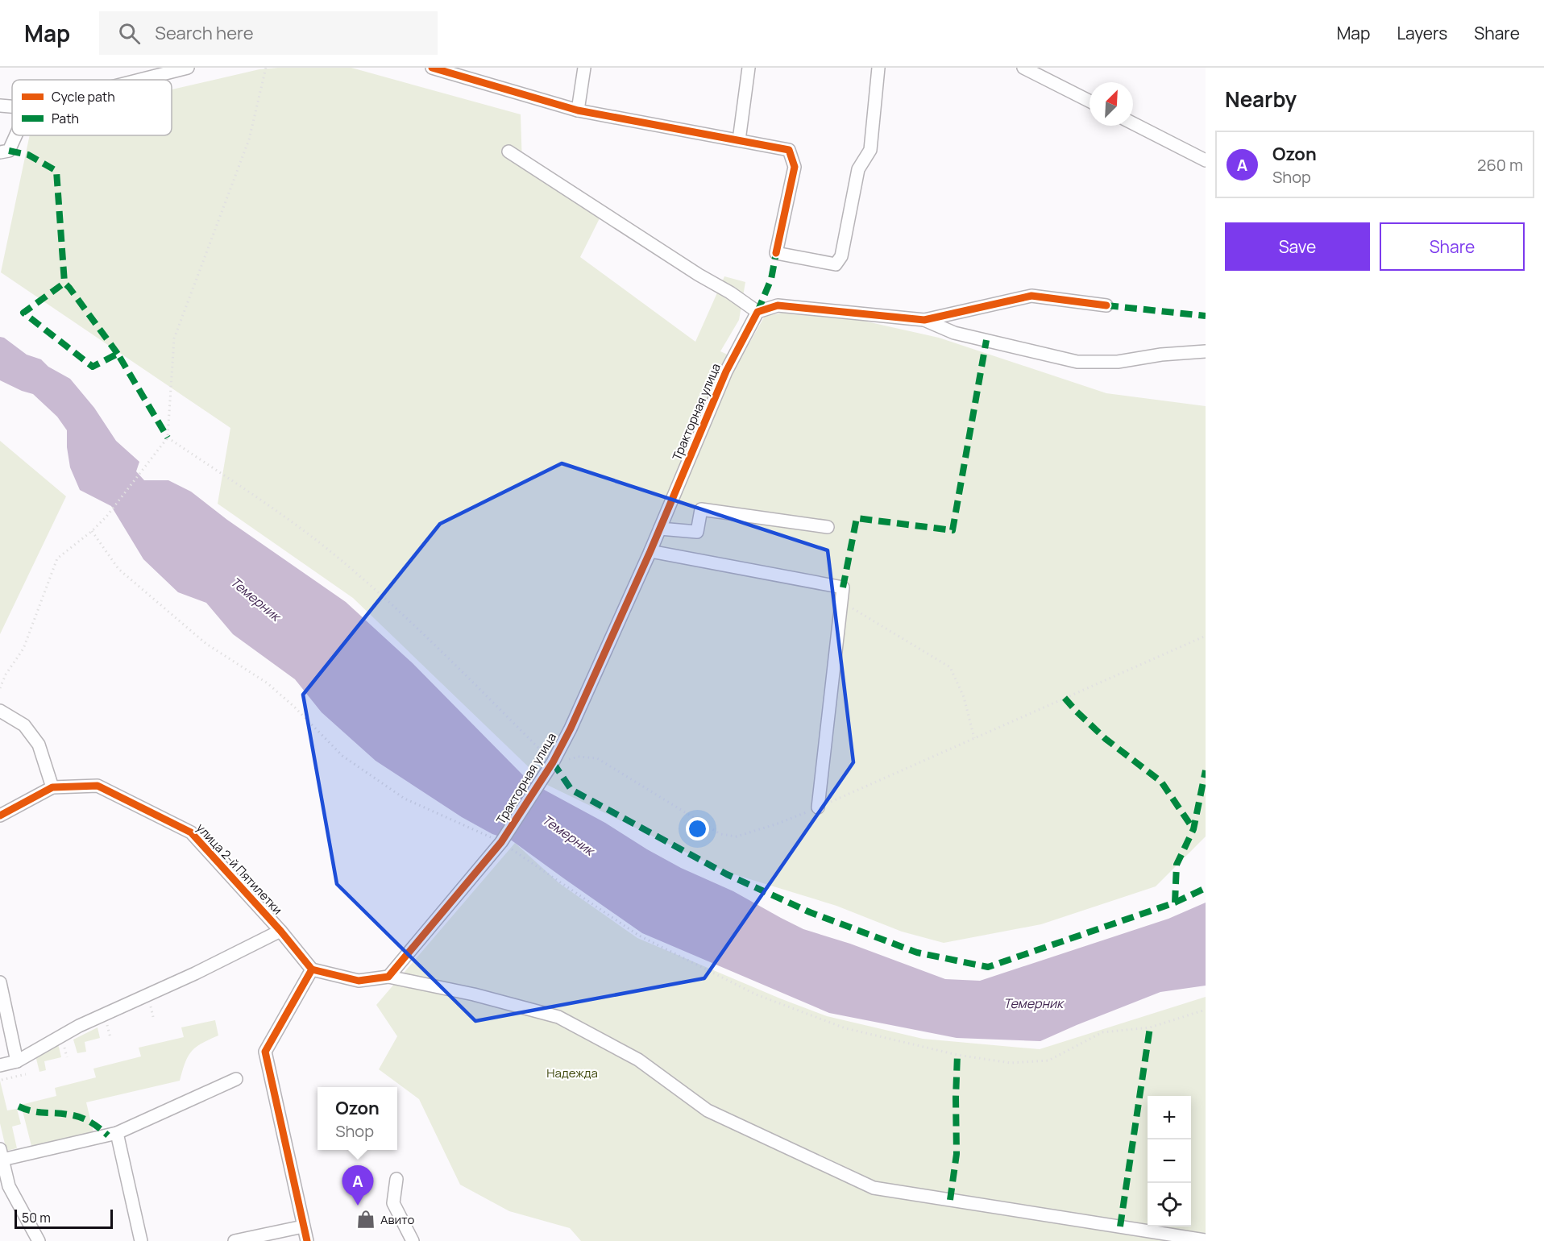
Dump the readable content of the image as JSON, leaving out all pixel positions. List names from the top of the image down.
{
  "streets": {
    "street": ["Тракторная улица", "улица 2-й Пятилетки"]
  },
  "water": ["Темерник"],
  "parks": ["Надежда"],
  "places": {
    "shop": ["Авито"]
  },
  "legend": ["Cycle path", "Path"],
  "scale_bar": "50 m",
  "north": "top right",
  "page": {
    "header": "Map",
    "search": "Search here",
    "nav": ["Map", "Layers", "Share"],
    "heading": "Nearby",
    "list": [
      {
        "mark": "A",
        "name": "Ozon",
        "note": "Shop",
        "value": "260 m"
      }
    ],
    "buttons": ["Save", "Share"],
    "popup": ["Ozon", "Shop"],
    "map_buttons": ["+", "−"],
    "pins": "A",
    "scale": "50 m"
  }
}
